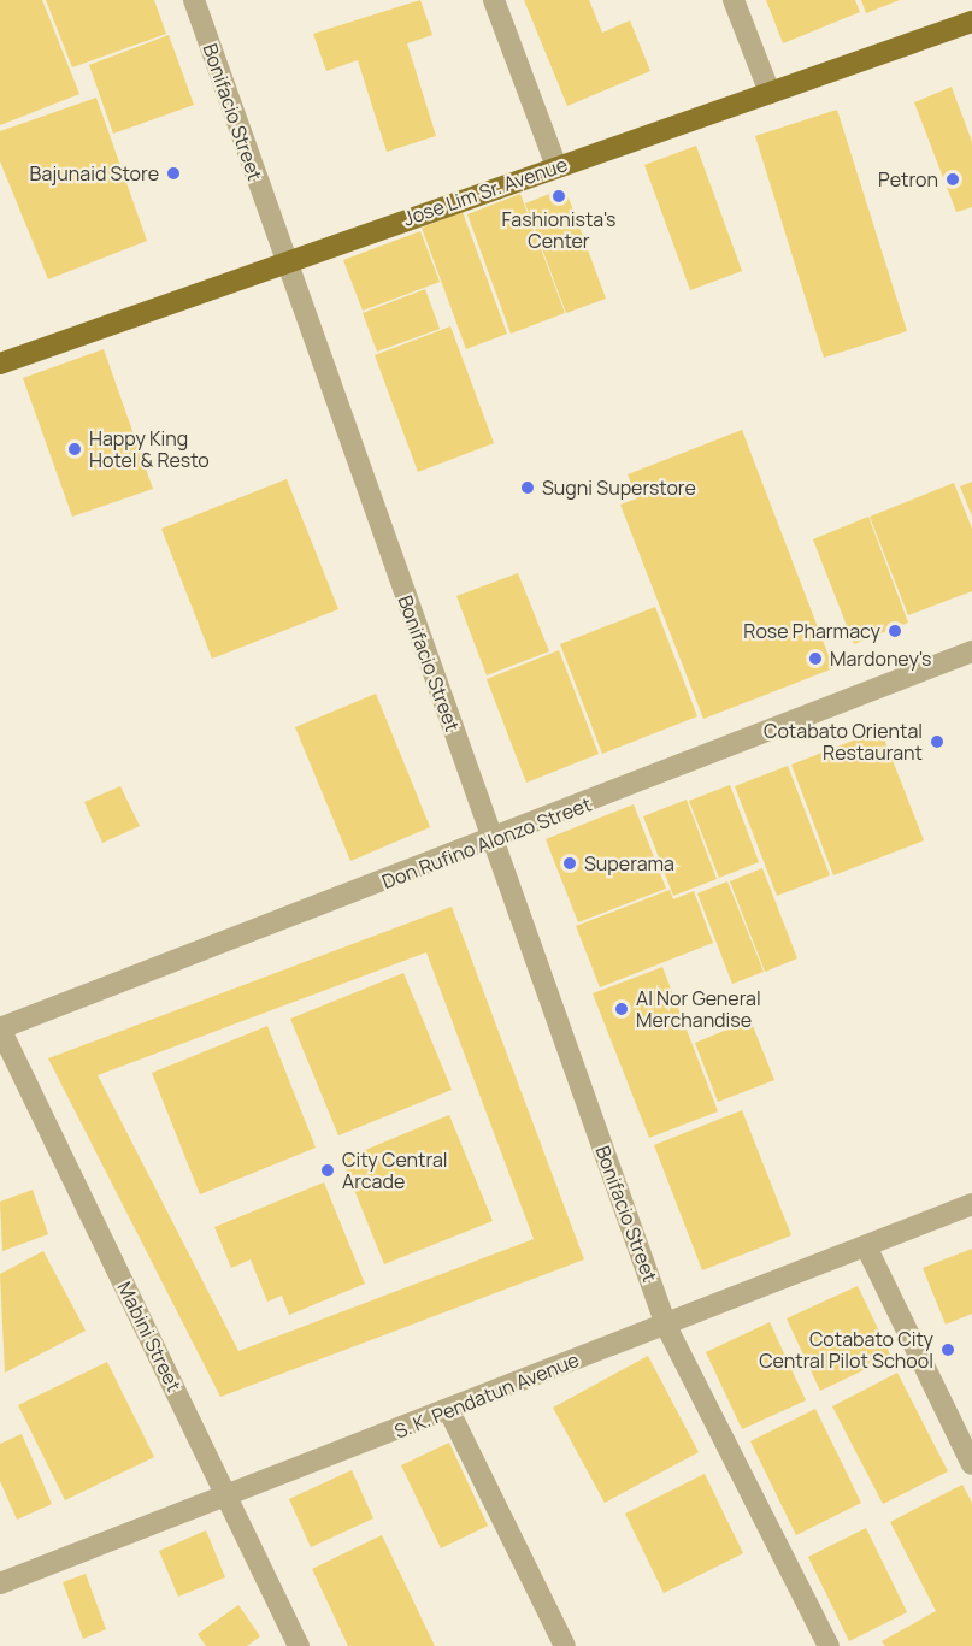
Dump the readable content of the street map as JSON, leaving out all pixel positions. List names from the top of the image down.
{
  "streets": {
    "main road": ["Jose Lim Sr. Avenue"],
    "street": [
      "Bonifacio Street",
      "Don Rufino Alonzo Street",
      "Mabini Street",
      "S. K. Pendatun Avenue"
    ]
  },
  "crossings": [
    ["Bonifacio Street", "Jose Lim Sr. Avenue"],
    ["Bonifacio Street", "Don Rufino Alonzo Street"],
    ["Bonifacio Street", "S. K. Pendatun Avenue"],
    ["Don Rufino Alonzo Street", "Mabini Street"],
    ["Mabini Street", "S. K. Pendatun Avenue"]
  ],
  "places": [
    "Bajunaid Store",
    "Petron",
    "Fashionista's Center",
    "Happy King Hotel & Resto",
    "Sugni Superstore",
    "Rose Pharmacy",
    "Mardoney's",
    "Cotabato Oriental Restaurant",
    "Superama",
    "Al Nor General Merchandise",
    "City Central Arcade",
    "Cotabato City Central Pilot School"
  ]
}
